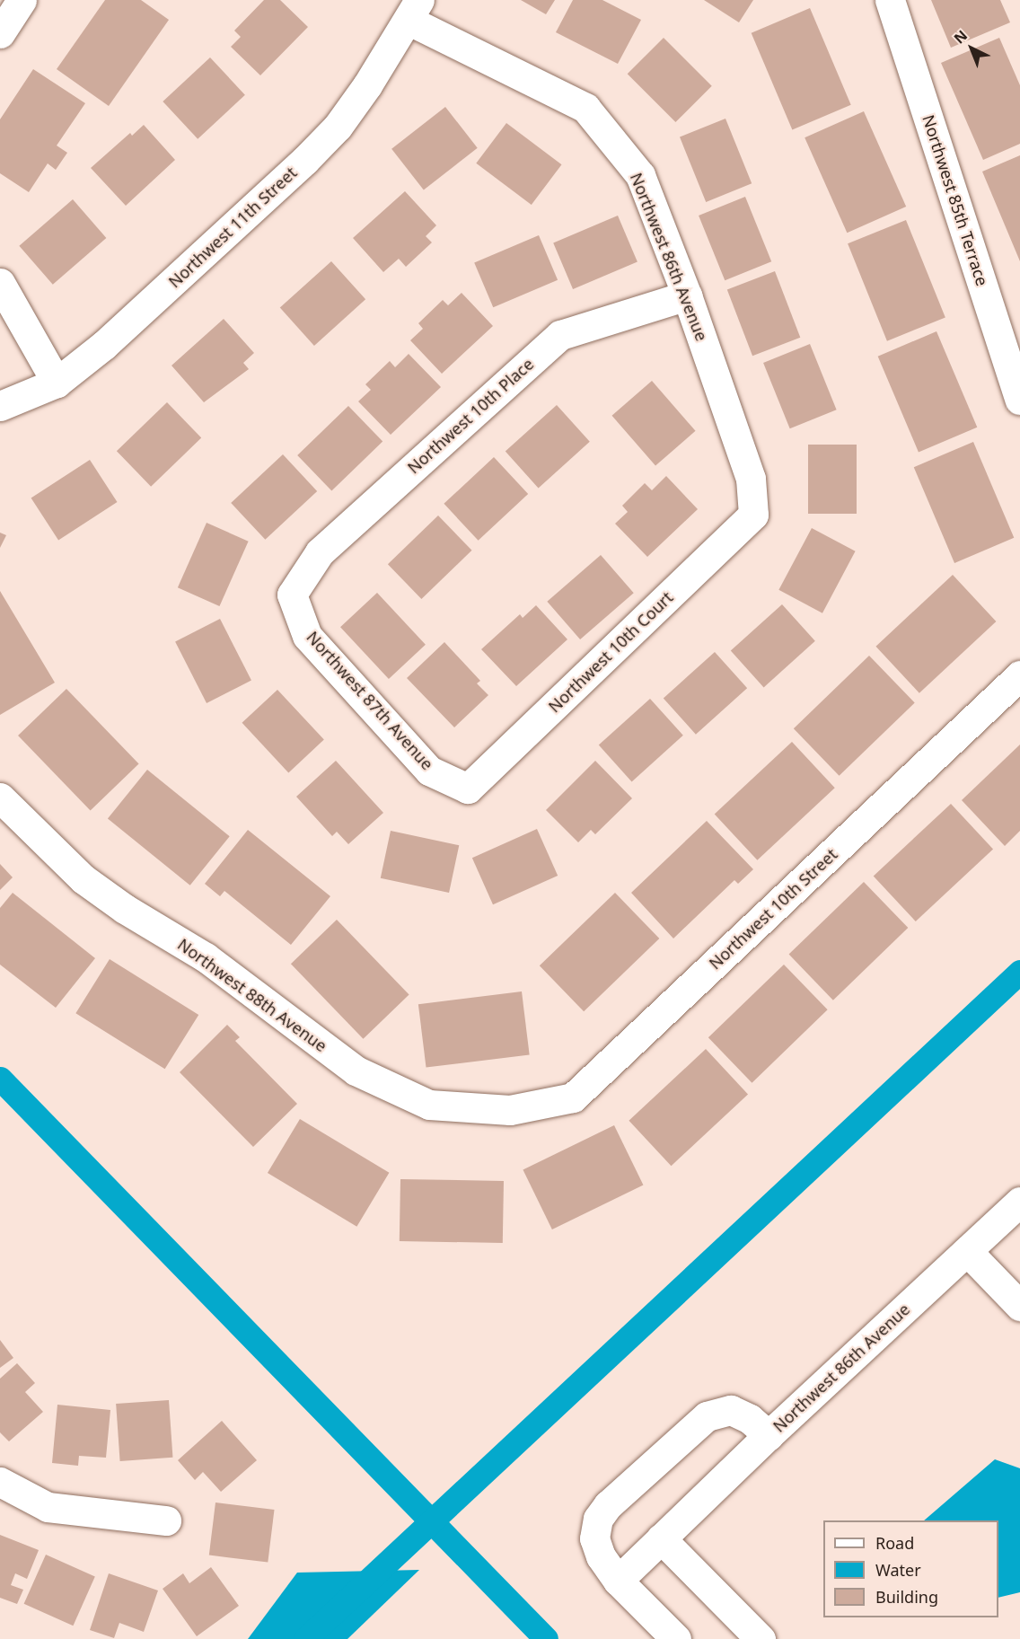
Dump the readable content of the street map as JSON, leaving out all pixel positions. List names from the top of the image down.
{
  "streets": {
    "street": [
      "Northwest 85th Terrace",
      "Northwest 11th Street",
      "Northwest 86th Avenue",
      "Northwest 10th Place",
      "Northwest 10th Court",
      "Northwest 87th Avenue",
      "Northwest 10th Street",
      "Northwest 88th Avenue"
    ]
  },
  "crossings": [
    ["Northwest 11th Street", "Northwest 86th Avenue"],
    ["Northwest 86th Avenue", "Northwest 10th Place"],
    ["Northwest 86th Avenue", "Northwest 10th Court"],
    ["Northwest 10th Place", "Northwest 87th Avenue"],
    ["Northwest 10th Court", "Northwest 87th Avenue"],
    ["Northwest 10th Street", "Northwest 88th Avenue"]
  ],
  "legend": ["Road", "Water", "Building"],
  "north": "top left"
}
